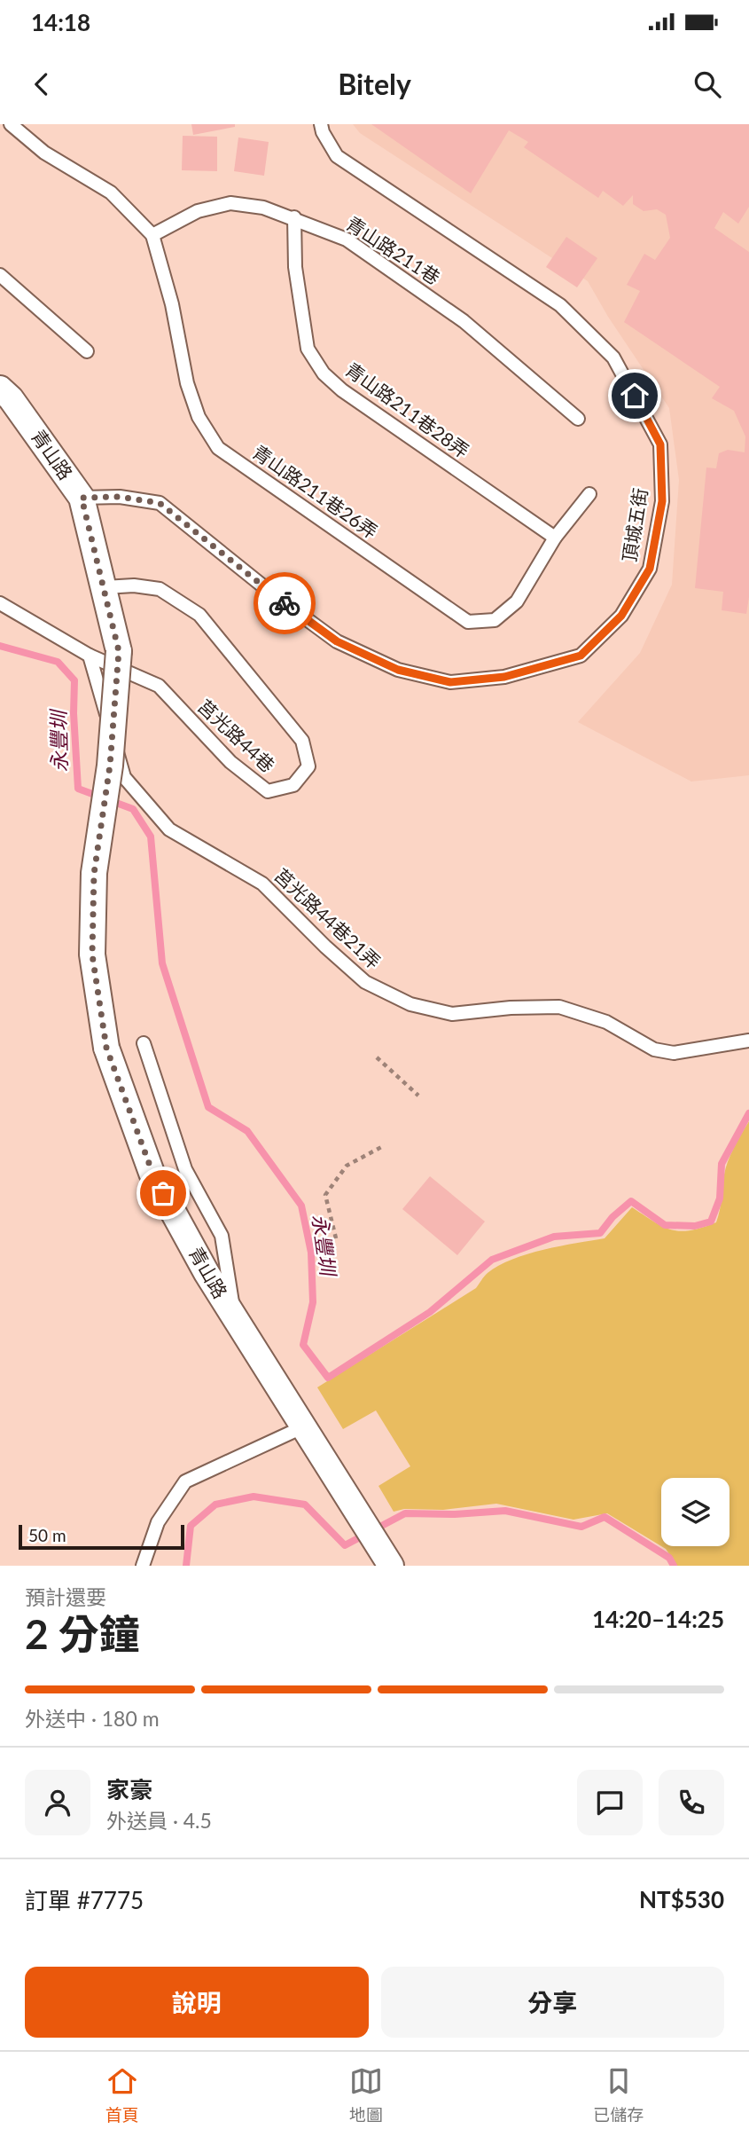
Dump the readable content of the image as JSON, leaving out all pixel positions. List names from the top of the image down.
{
  "streets": {
    "street": ["青山路"],
    "lane": [
      "青山路211巷",
      "青山路211巷28弄",
      "青山路211巷26弄",
      "頂城五街",
      "莒光路44巷",
      "莒光路44巷21弄"
    ]
  },
  "crossings": [
    ["青山路211巷", "青山路211巷28弄"],
    ["青山路211巷", "青山路211巷26弄"],
    ["青山路211巷28弄", "青山路211巷26弄"],
    ["青山路", "頂城五街"],
    ["青山路", "莒光路44巷"],
    ["莒光路44巷", "莒光路44巷21弄"]
  ],
  "water": ["永豐圳"],
  "scale_bar": "50 m",
  "page": {
    "status": "14:18",
    "header": "Bitely",
    "scale": "50 m",
    "heading": ["2 分鐘", "預計還要", "14:20–14:25"],
    "panel": [
      "家豪",
      "外送員 · 4.5",
      "訂單 #7775",
      "NT$530"
    ],
    "bar": "外送中 · 180 m",
    "buttons": ["說明", "分享"],
    "tabs": ["首頁", "地圖", "已儲存"]
  }
}
